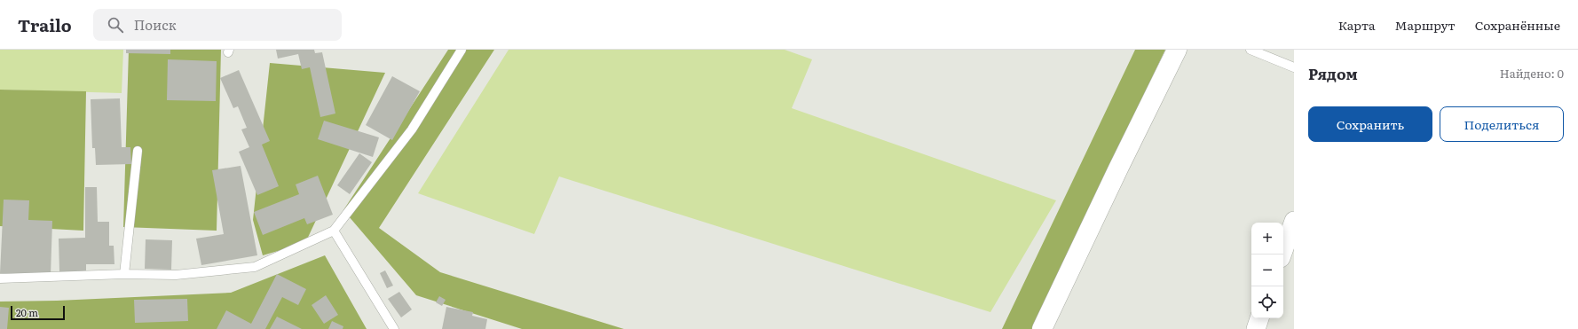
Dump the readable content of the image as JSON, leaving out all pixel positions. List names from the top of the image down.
{
  "scale_bar": "20 m",
  "page": {
    "header": "Trailo",
    "search": "Поиск",
    "nav": ["Карта", "Маршрут", "Сохранённые"],
    "heading": ["Рядом", "Найдено: 0"],
    "buttons": ["Сохранить", "Поделиться"],
    "map_buttons": ["+", "−"],
    "scale": "20 m"
  }
}
